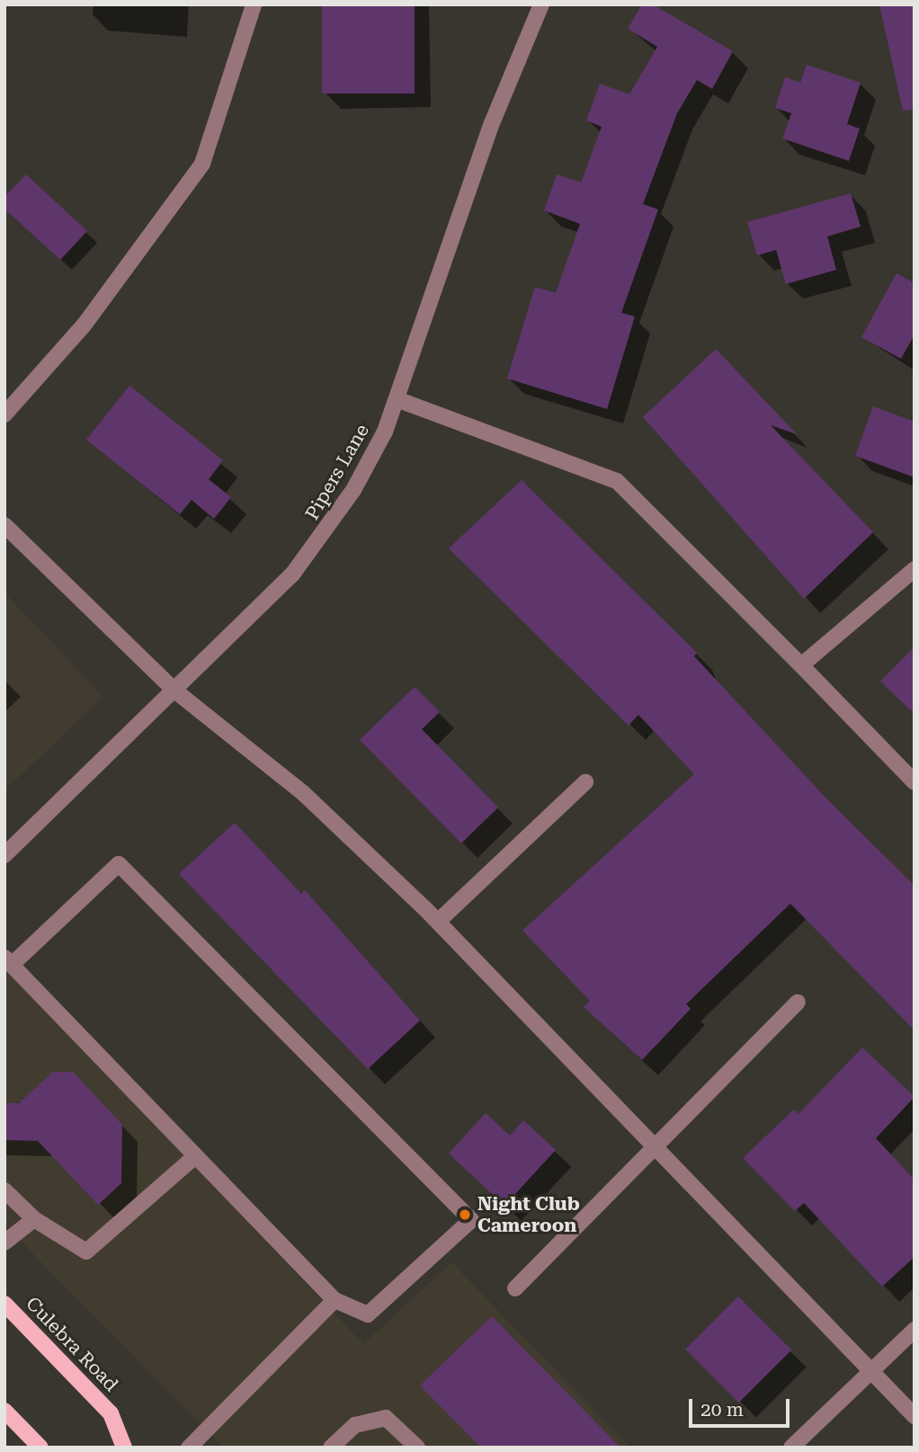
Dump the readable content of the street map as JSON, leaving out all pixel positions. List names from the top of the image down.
{
  "streets": {
    "main road": ["Culebra Road"],
    "street": ["Pipers Lane"]
  },
  "places": ["Night Club Cameroon"],
  "scale_bar": "20 m"
}
